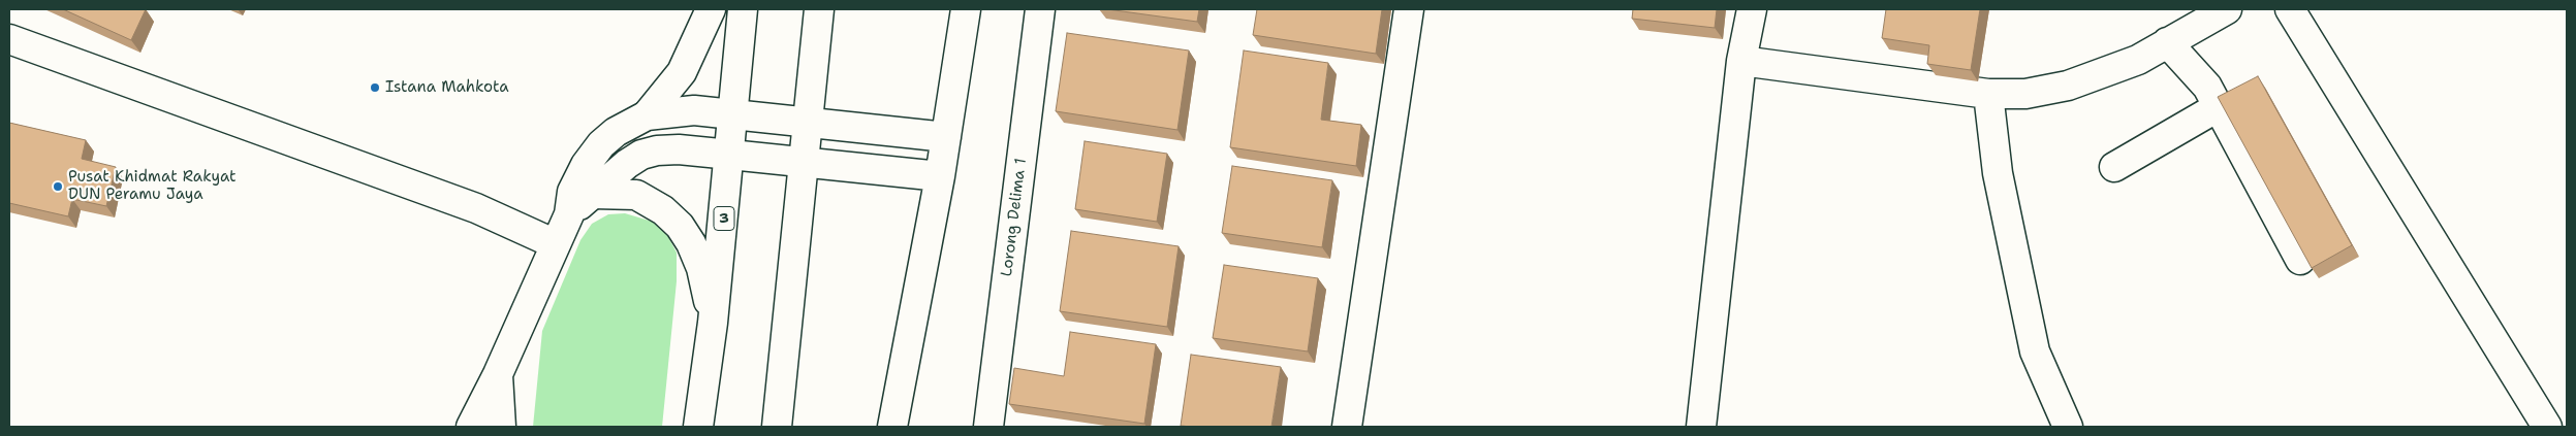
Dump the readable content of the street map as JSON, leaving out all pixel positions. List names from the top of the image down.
{
  "streets": {
    "main road": ["Lorong Delima 1", "3"]
  },
  "places": ["Istana Mahkota", "Pusat Khidmat Rakyat DUN Peramu Jaya"]
}
